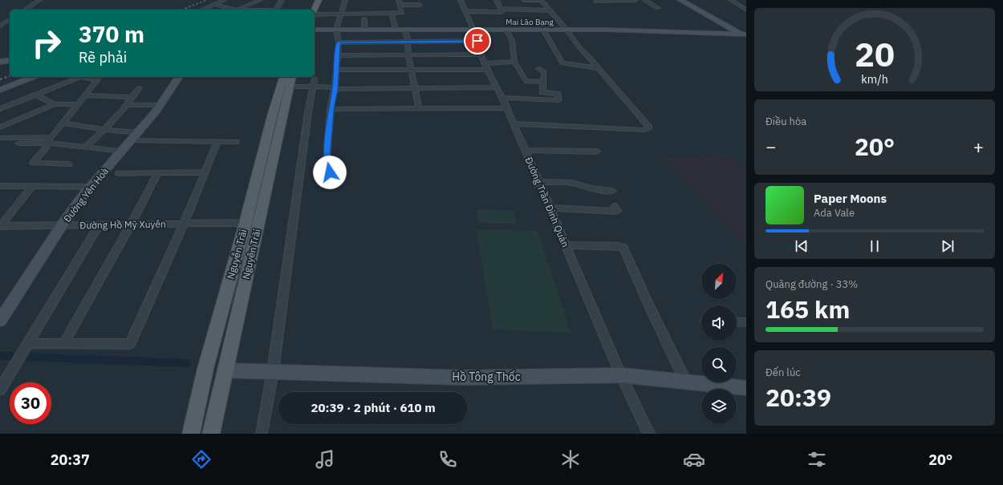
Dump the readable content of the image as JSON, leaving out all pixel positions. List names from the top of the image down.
{
  "streets": {
    "main road": ["Nguyễn Trãi", "Nguyên Trãi"],
    "street": [
      "Mai Lão Bạng",
      "Đường Yên Hoà",
      "Đường Trần Đình Quán",
      "Đường Hồ Mỹ Xuyên",
      "Hồ Tông Thốc"
    ]
  },
  "crossings": [
    ["Mai Lão Bạng", "Đường Trần Đình Quán"],
    ["Đường Yên Hoà", "Đường Hồ Mỹ Xuyên"],
    ["Đường Trần Đình Quán", "Hồ Tông Thốc"],
    ["Đường Hồ Mỹ Xuyên", "Nguyễn Trãi"],
    ["Nguyễn Trãi", "Nguyên Trãi"],
    ["Nguyên Trãi", "Hồ Tông Thốc"]
  ],
  "north": "top right",
  "page": {
    "turn": ["370 m", "Rẽ phải"],
    "tile": [
      "Điều hòa",
      ["Quãng đường · 33%", "165 km"],
      ["Đến lúc", "20:39"]
    ],
    "heat": ["−", "20°", "+"],
    "song": ["Paper Moons", "Ada Vale"],
    "limit": "30",
    "trip": "20:39 · 2 phút · 610 m",
    "tabs": ["20:37", "20°"],
    "gauge": ["20", "km/h"]
  }
}
